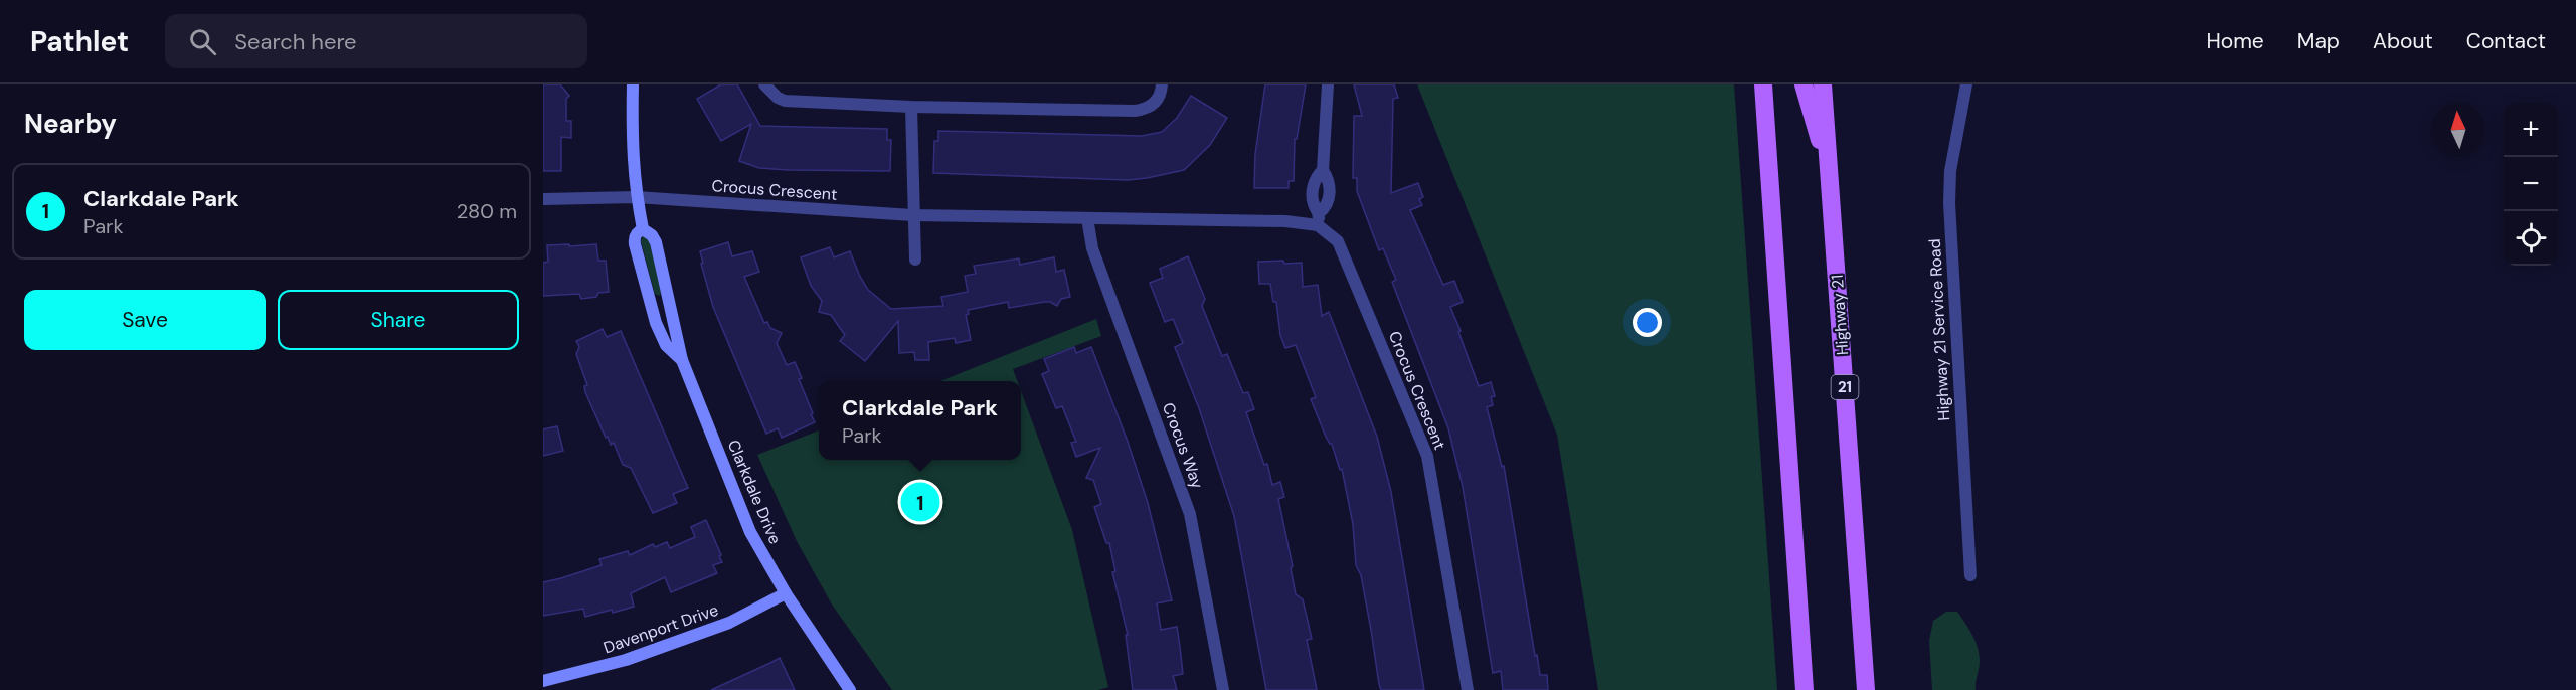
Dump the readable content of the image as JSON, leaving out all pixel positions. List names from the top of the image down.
{
  "streets": {
    "main road": ["Highway 21", "21"],
    "street": [
      "Crocus Crescent",
      "Highway 21 Service Road",
      "Crocus Way",
      "Clarkdale Drive",
      "Davenport Drive"
    ]
  },
  "crossings": [
    ["Crocus Crescent", "Crocus Way"],
    ["Crocus Crescent", "Clarkdale Drive"],
    ["Clarkdale Drive", "Davenport Drive"]
  ],
  "north": "top",
  "page": {
    "header": "Pathlet",
    "search": "Search here",
    "nav": [
      "Home",
      "Map",
      "About",
      "Contact"
    ],
    "heading": "Nearby",
    "map_buttons": ["+", "−"],
    "list": [
      {
        "mark": "1",
        "name": "Clarkdale Park",
        "note": "Park",
        "value": "280 m"
      }
    ],
    "buttons": ["Save", "Share"],
    "popup": ["Clarkdale Park", "Park"],
    "pins": "1"
  }
}
